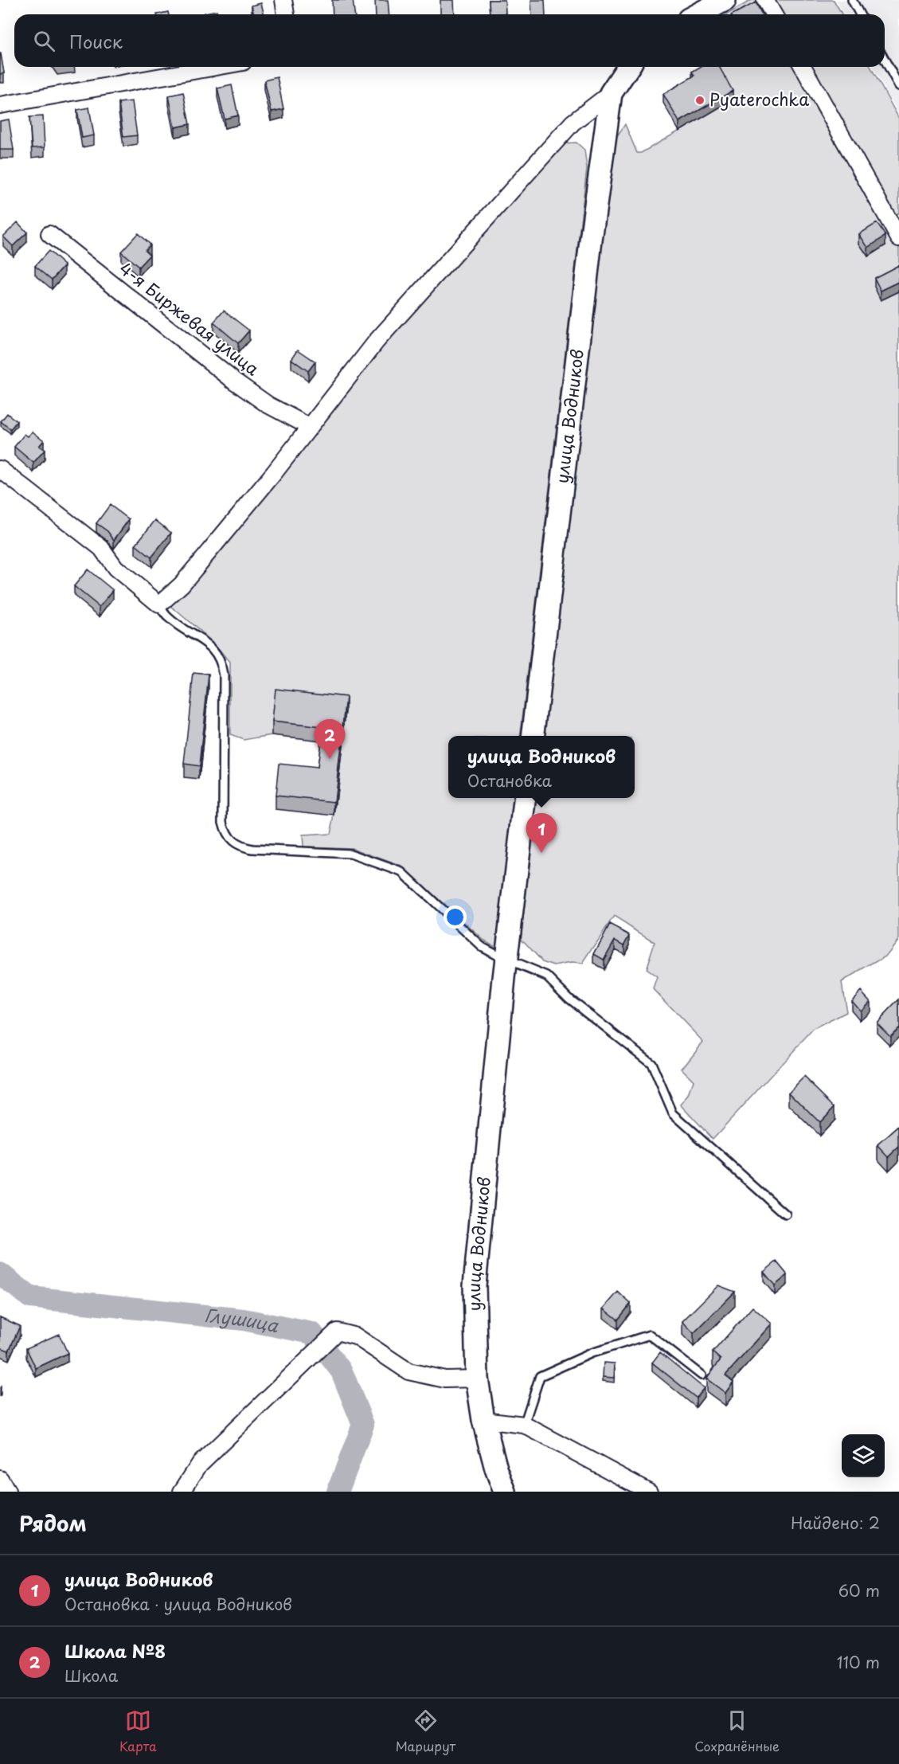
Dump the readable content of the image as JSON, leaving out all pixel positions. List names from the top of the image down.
{
  "streets": {
    "main road": ["улица Водников"],
    "street": ["4-я Биржевая улица"]
  },
  "water": ["Глушица"],
  "places": ["Pyaterochka"],
  "page": {
    "search": "Поиск",
    "pins": ["2", "1"],
    "popup": ["улица Водников", "Остановка"],
    "heading": ["Рядом", "Найдено: 2"],
    "list": [
      {
        "mark": "1",
        "name": "улица Водников",
        "note": "Остановка · улица Водников",
        "value": "60 m"
      },
      {
        "mark": "2",
        "name": "Школа №8",
        "note": "Школа",
        "value": "110 m"
      }
    ],
    "nav": ["Карта", "Маршрут", "Сохранённые"]
  }
}
